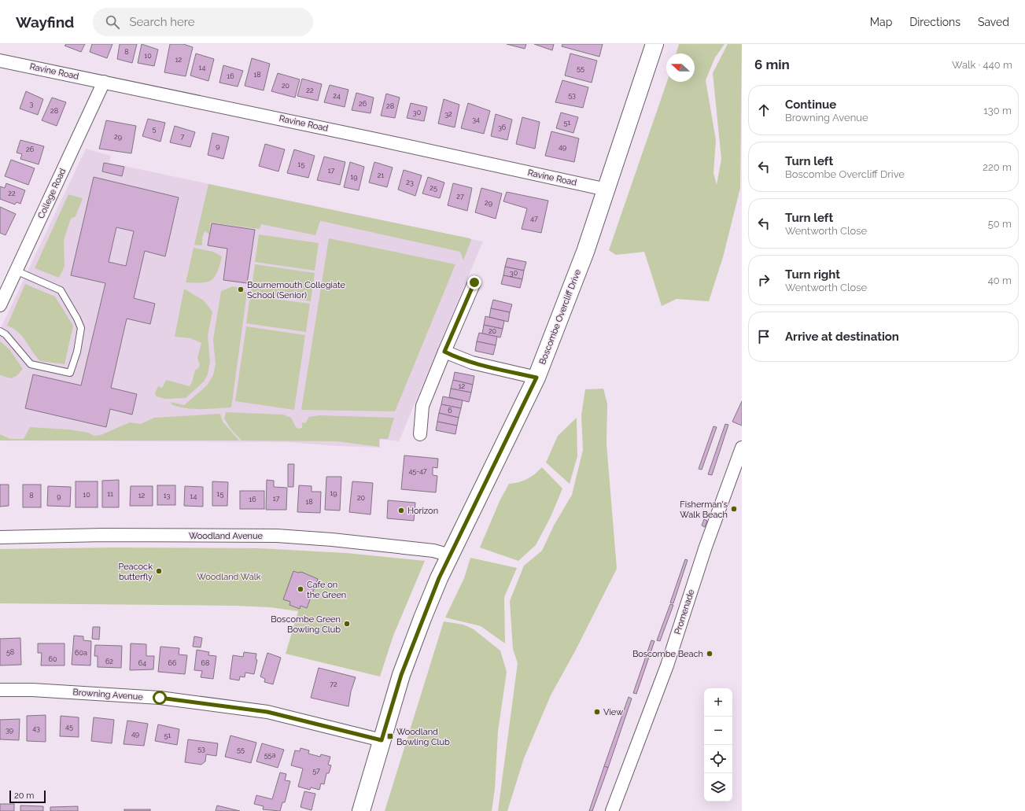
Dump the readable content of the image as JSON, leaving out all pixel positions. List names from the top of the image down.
{
  "streets": {
    "street": [
      "Ravine Road",
      "College Road",
      "Boscombe Overcliff Drive",
      "Woodland Avenue",
      "Promenade",
      "Browning Avenue"
    ]
  },
  "crossings": [
    ["Ravine Road", "College Road"],
    ["Ravine Road", "Boscombe Overcliff Drive"],
    ["Boscombe Overcliff Drive", "Woodland Avenue"],
    ["Boscombe Overcliff Drive", "Browning Avenue"]
  ],
  "parks": ["Woodland Walk"],
  "places": {
    "other": [
      "Bournemouth Collegiate School (Senior)",
      "Fisherman's Walk Beach",
      "Horizon",
      "Peacock butterfly",
      "Cafe on the Green",
      "Boscombe Green Bowling Club",
      "Boscombe Beach",
      "View"
    ],
    "transit": ["Woodland Bowling Club"]
  },
  "house_numbers": [
    "8",
    "10",
    "12",
    "14",
    "55",
    "18",
    "16",
    "20",
    "22",
    "53",
    "24",
    "3",
    "26",
    "28",
    "28",
    "30",
    "32",
    "34",
    "51",
    "36",
    "5",
    "29",
    "7",
    "9",
    "49",
    "26",
    "15",
    "17",
    "21",
    "19",
    "23",
    "25",
    "22",
    "27",
    "29",
    "47",
    "30",
    "20",
    "12",
    "6",
    "45-47",
    "19",
    "11",
    "15",
    "10",
    "8",
    "12",
    "13",
    "9",
    "14",
    "20",
    "17",
    "16",
    "18",
    "58",
    "60a",
    "60",
    "62",
    "64",
    "66",
    "68",
    "72",
    "45",
    "43",
    "39",
    "49",
    "51",
    "53",
    "55",
    "55a",
    "57"
  ],
  "scale_bar": "20 m",
  "north": "left",
  "page": {
    "header": "Wayfind",
    "search": "Search here",
    "nav": ["Map", "Directions", "Saved"],
    "heading": ["6 min", "Walk · 440 m"],
    "list": [
      ["Continue", "Browning Avenue", "130 m"],
      ["Turn left", "Boscombe Overcliff Drive", "220 m"],
      ["Turn left", "Wentworth Close", "50 m"],
      ["Turn right", "Wentworth Close", "40 m"],
      "Arrive at destination"
    ],
    "map_buttons": ["+", "−"],
    "scale": "20 m"
  }
}
